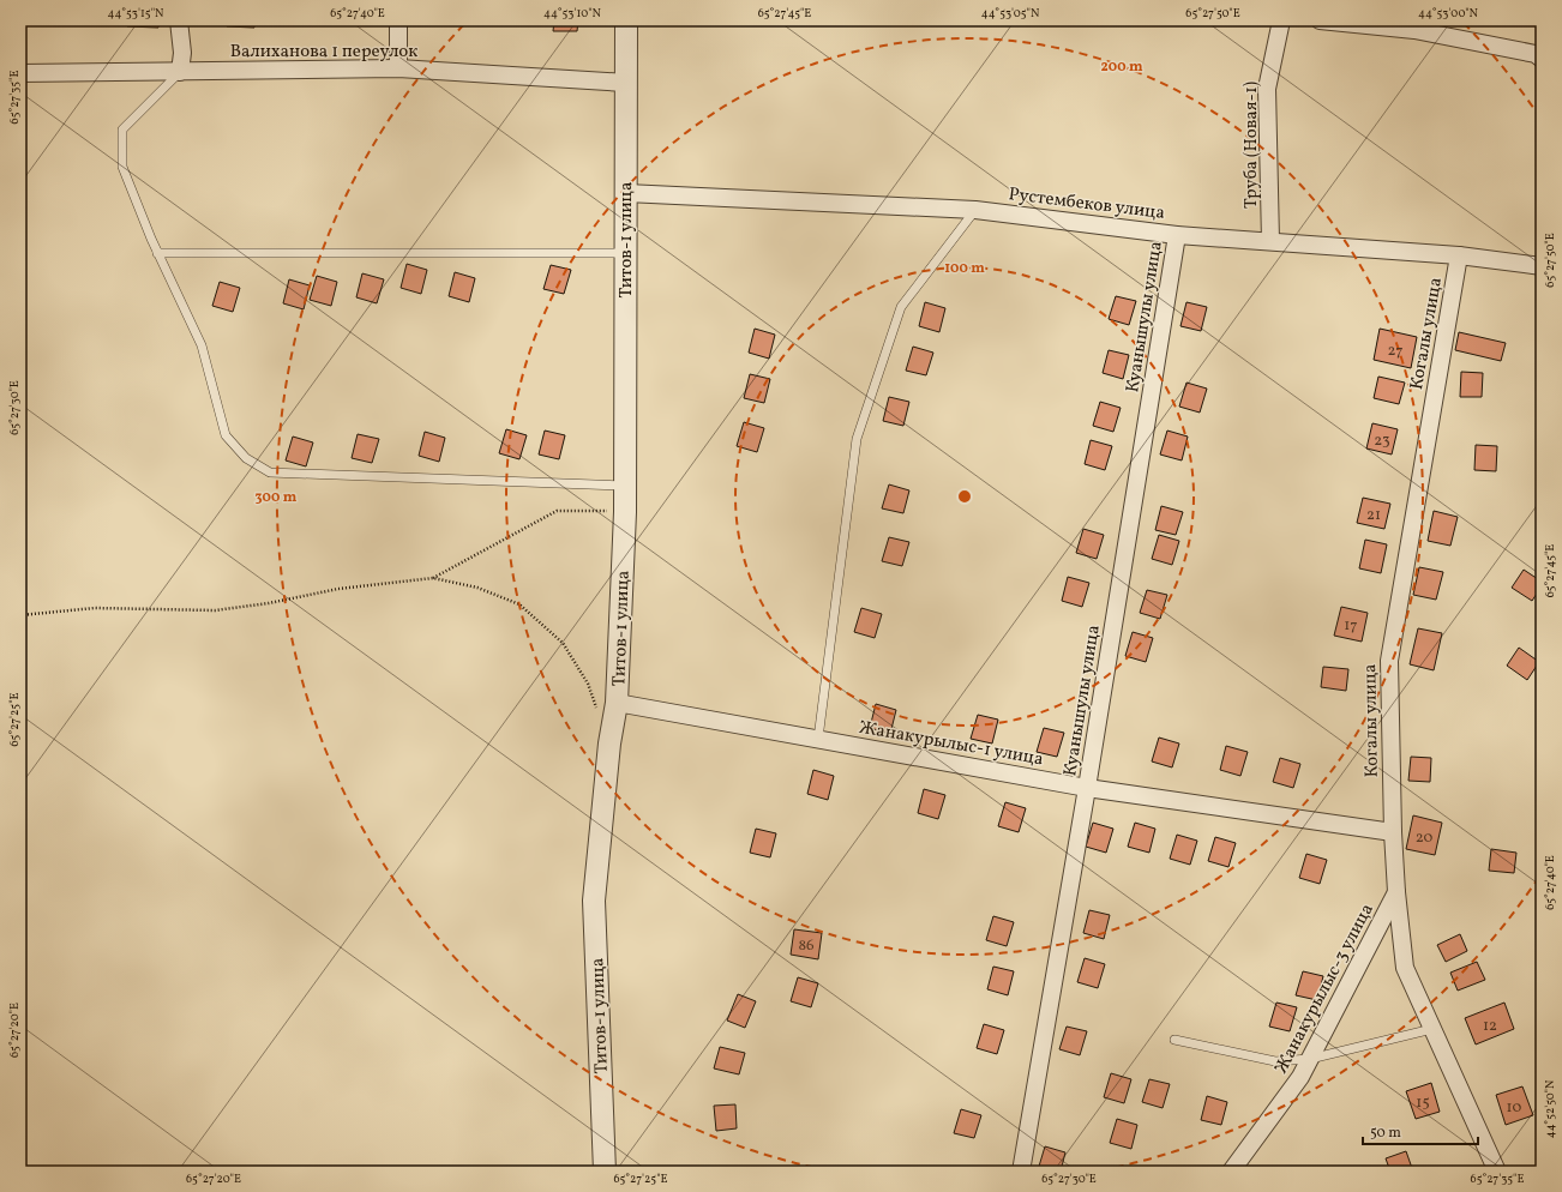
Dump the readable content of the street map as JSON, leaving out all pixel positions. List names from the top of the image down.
{
  "streets": {
    "street": [
      "Валиханова 1 переулок",
      "Труба (Новая-1)",
      "Рустембеков улица",
      "Титов-1 улица",
      "Куанышулы улица",
      "Когалы улица",
      "Жанакурылыс-1 улица",
      "Жанакурылыс-3 улица"
    ]
  },
  "crossings": [
    ["Валиханова 1 переулок", "Титов-1 улица"],
    ["Труба (Новая-1)", "Рустембеков улица"],
    ["Рустембеков улица", "Титов-1 улица"],
    ["Рустембеков улица", "Куанышулы улица"],
    ["Рустембеков улица", "Когалы улица"],
    ["Титов-1 улица", "Жанакурылыс-1 улица"],
    ["Куанышулы улица", "Жанакурылыс-1 улица"],
    ["Когалы улица", "Жанакурылыс-1 улица"],
    ["Когалы улица", "Жанакурылыс-3 улица"]
  ],
  "house_numbers": [
    "27",
    "23",
    "21",
    "17",
    "20",
    "86",
    "12",
    "15",
    "10"
  ],
  "scale_bar": "50 m",
  "coordinates": [
    "44°53'15\"N",
    "65°27'40\"E",
    "44°53'10\"N",
    "65°27'45\"E",
    "44°53'05\"N",
    "65°27'50\"E",
    "44°53'00\"N",
    "65°27'35\"E",
    "65°27'30\"E",
    "65°27'25\"E",
    "65°27'20\"E",
    "44°52'50\"N"
  ],
  "rings": ["200 m", "100 m", "300 m"]
}
